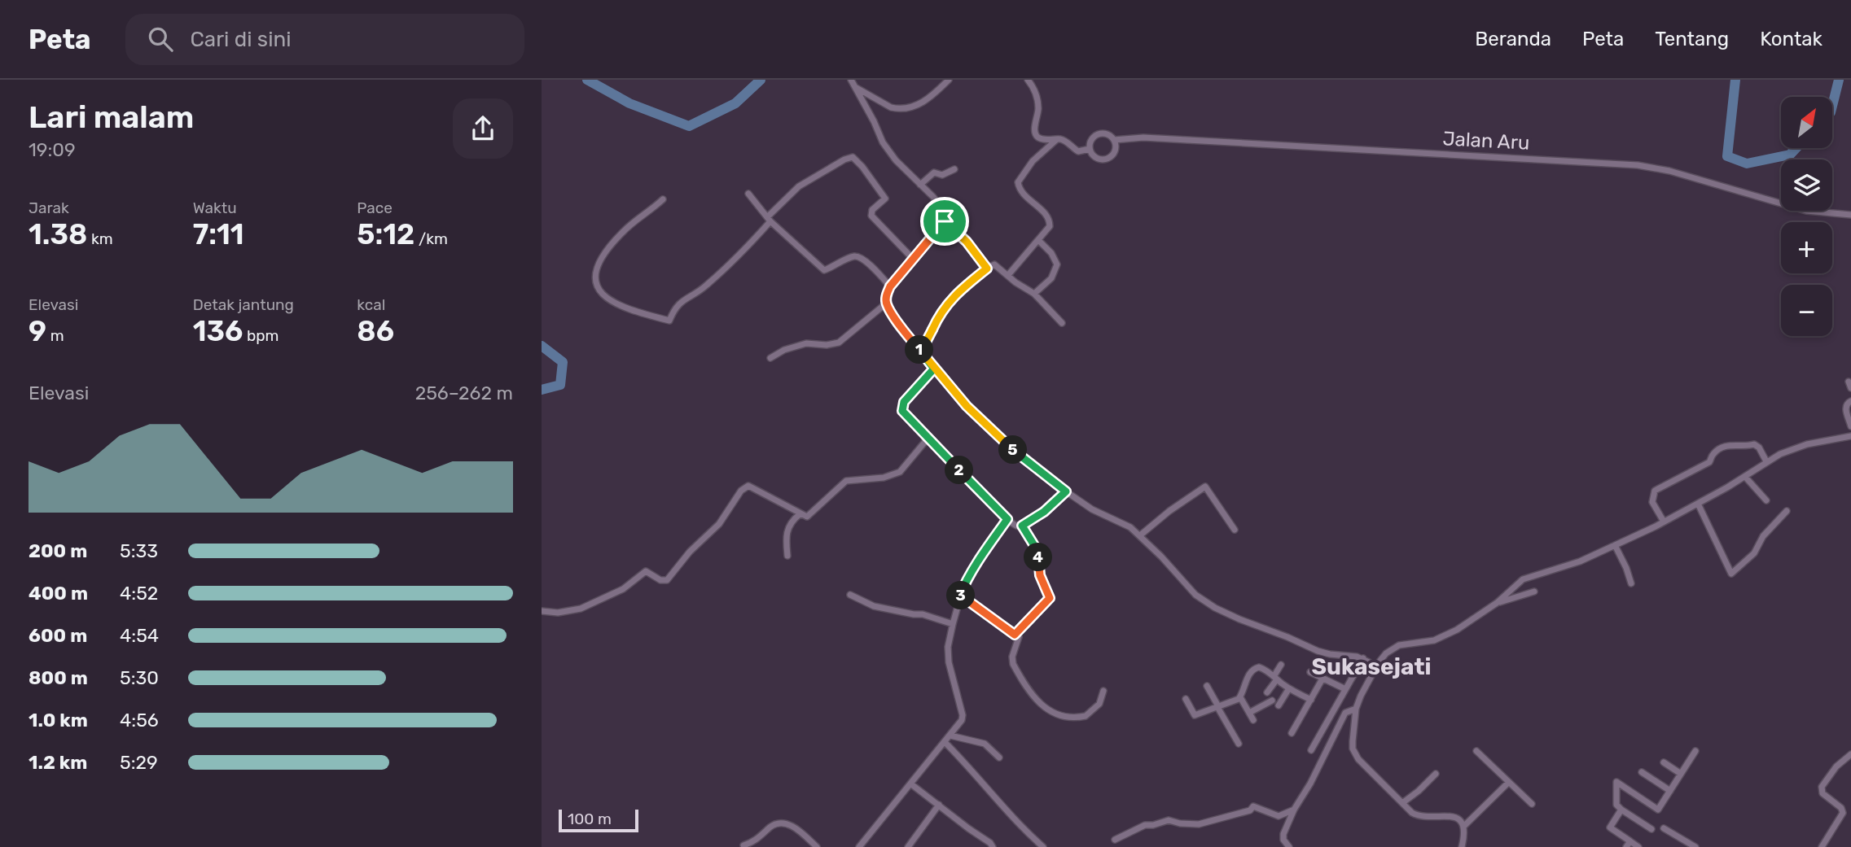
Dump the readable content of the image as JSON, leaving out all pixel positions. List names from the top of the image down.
{
  "streets": {
    "street": ["Jalan Aru"]
  },
  "districts": ["Sukasejati"],
  "scale_bar": "100 m",
  "north": "top right",
  "page": {
    "header": "Peta",
    "search": "Cari di sini",
    "nav": [
      "Beranda",
      "Peta",
      "Tentang",
      "Kontak"
    ],
    "heading": ["Lari malam", "19:09"],
    "map_buttons": ["+", "−"],
    "stats": [
      ["Jarak", "1.38 km"],
      ["Waktu", "7:11"],
      ["Pace", "5:12 /km"],
      ["Elevasi", "9 m"],
      ["Detak jantung", "136 bpm"],
      ["kcal", "86"]
    ],
    "pins": [
      "1",
      "5",
      "2",
      "4",
      "3"
    ],
    "chart": ["Elevasi", "256–262 m"],
    "list": [
      {
        "name": "200 m",
        "note": "5:33"
      },
      {
        "name": "400 m",
        "note": "4:52"
      },
      {
        "name": "600 m",
        "note": "4:54"
      },
      {
        "name": "800 m",
        "note": "5:30"
      },
      {
        "name": "1.0 km",
        "note": "4:56"
      },
      {
        "name": "1.2 km",
        "note": "5:29"
      }
    ],
    "scale": "100 m"
  }
}
